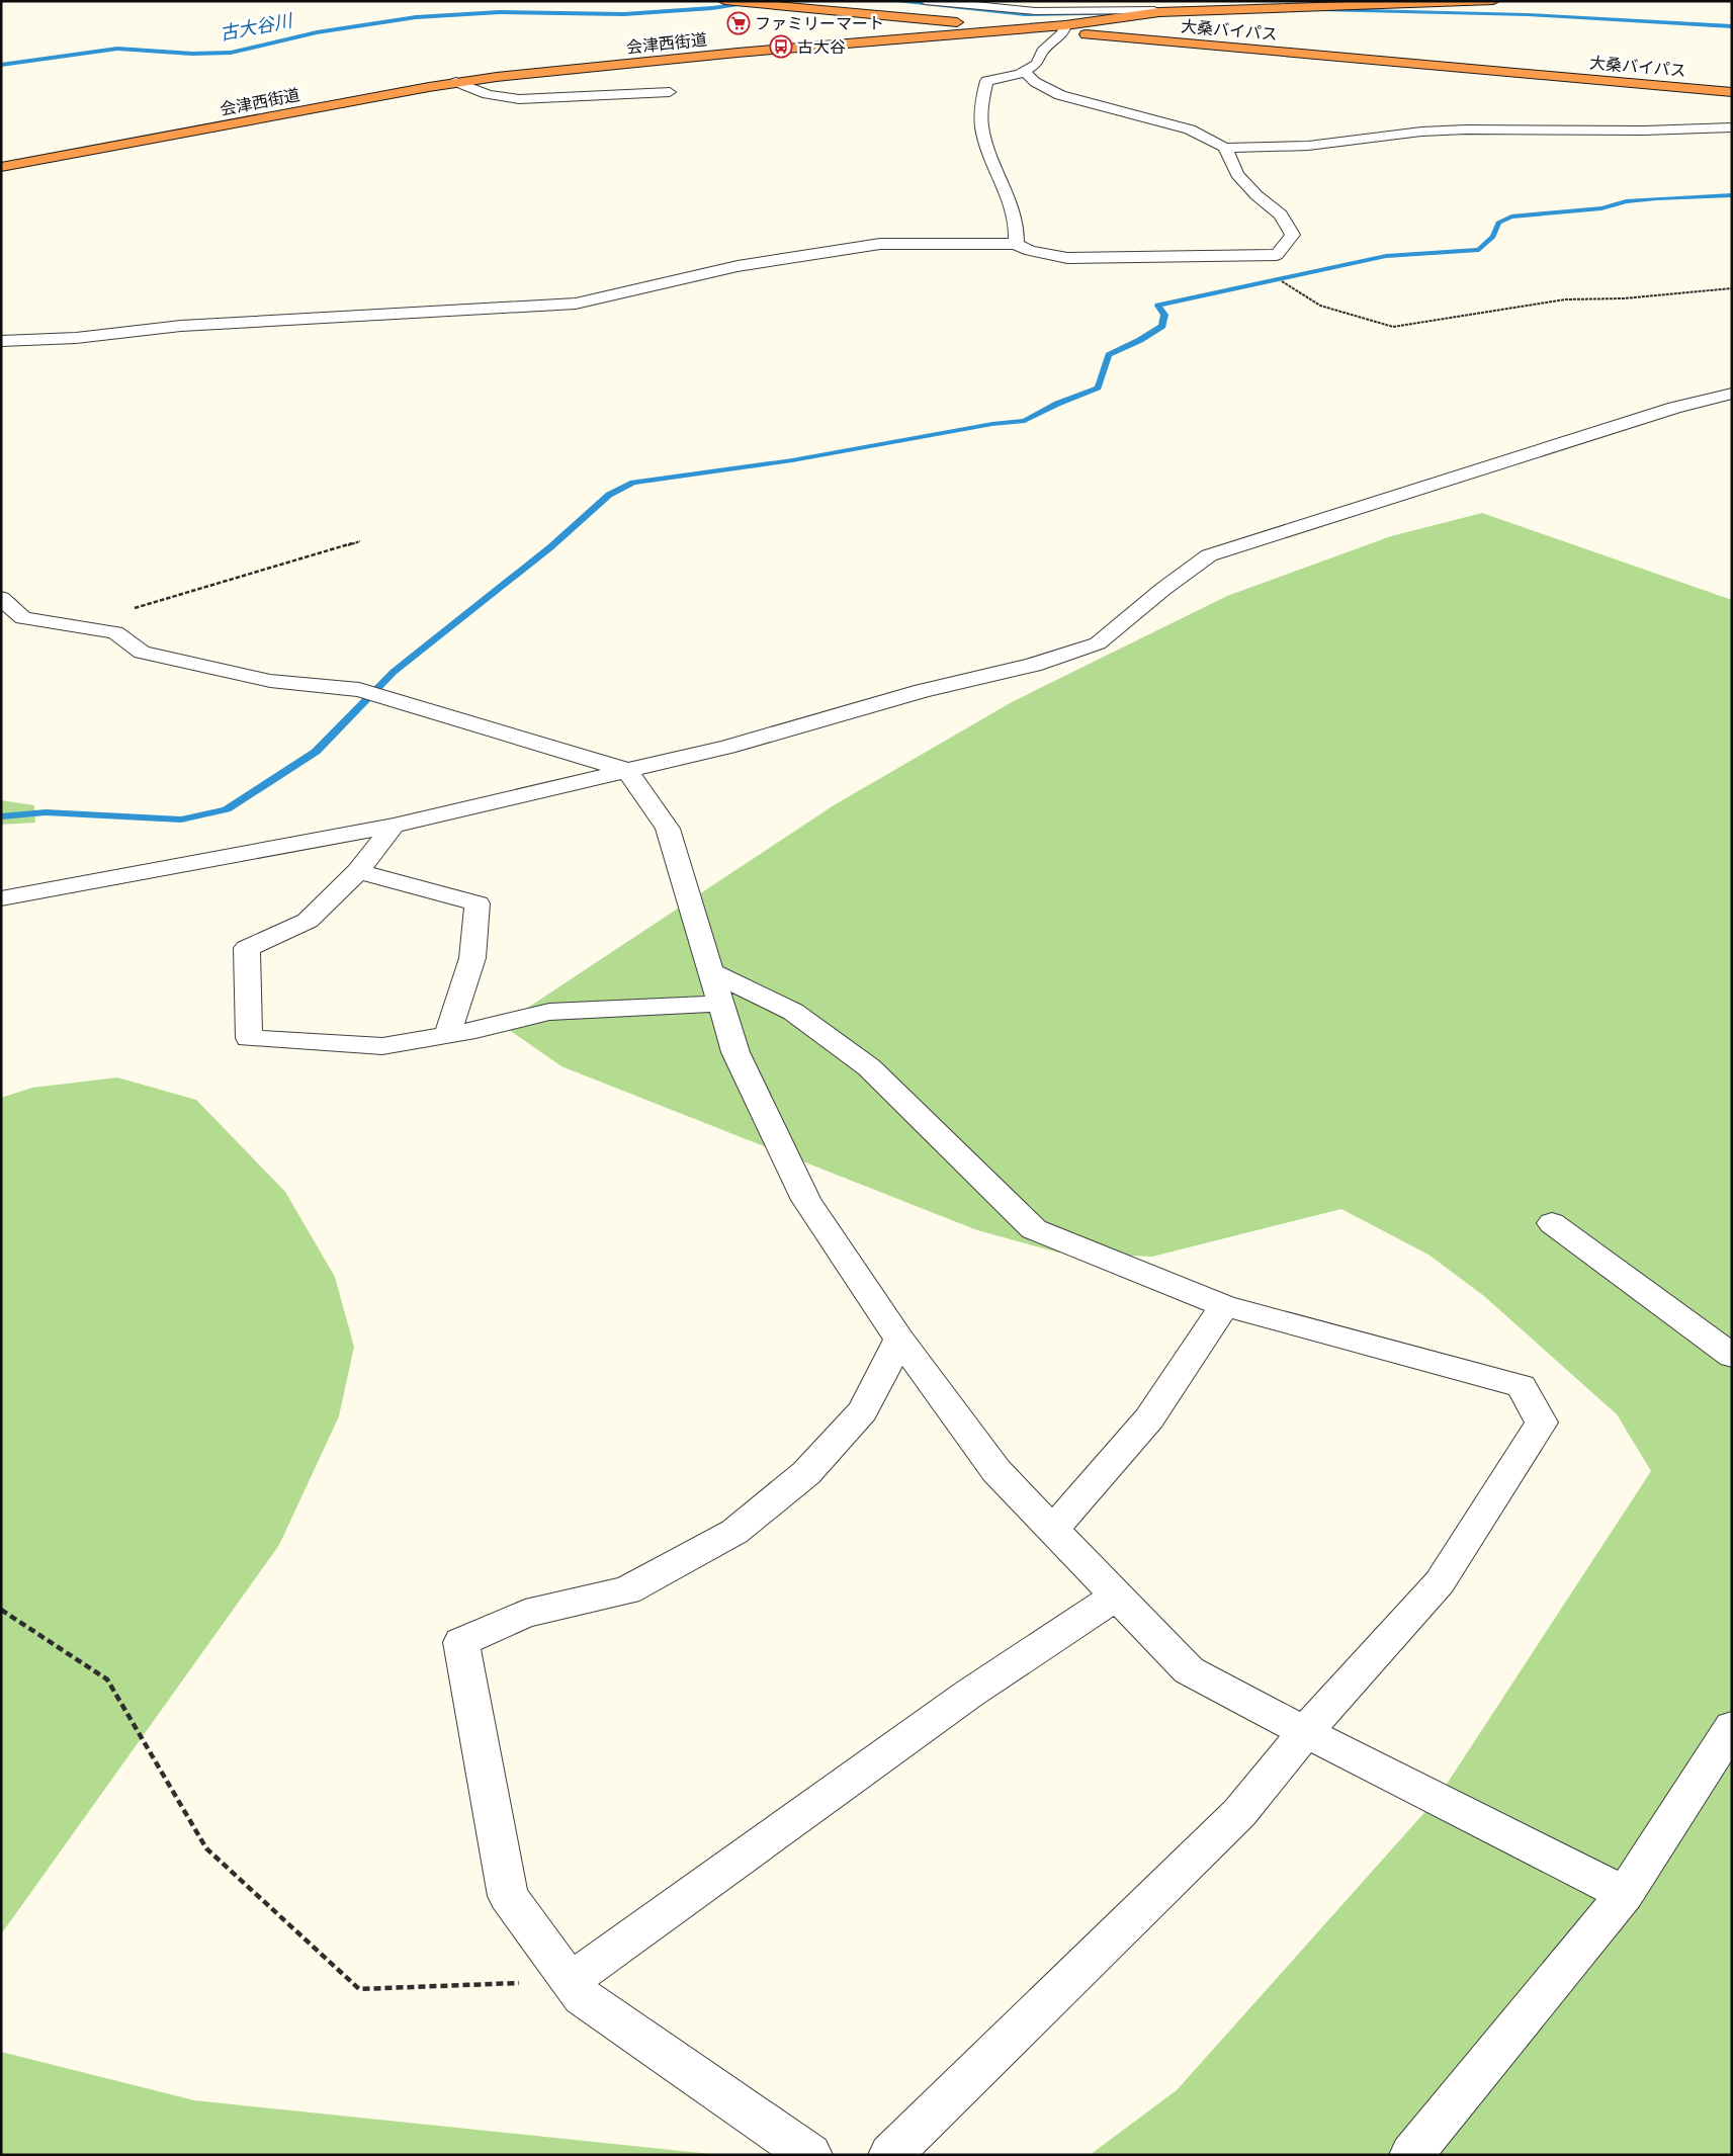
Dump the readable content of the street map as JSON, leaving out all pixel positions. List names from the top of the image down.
{
  "streets": {
    "highway": ["大桑バイパス", "会津西街道"]
  },
  "crossings": [
    ["大桑バイパス", "会津西街道"]
  ],
  "water": ["古大谷川"],
  "places": {
    "supermarket": ["ファミリーマート"],
    "bus stop": ["古大谷"]
  }
}
